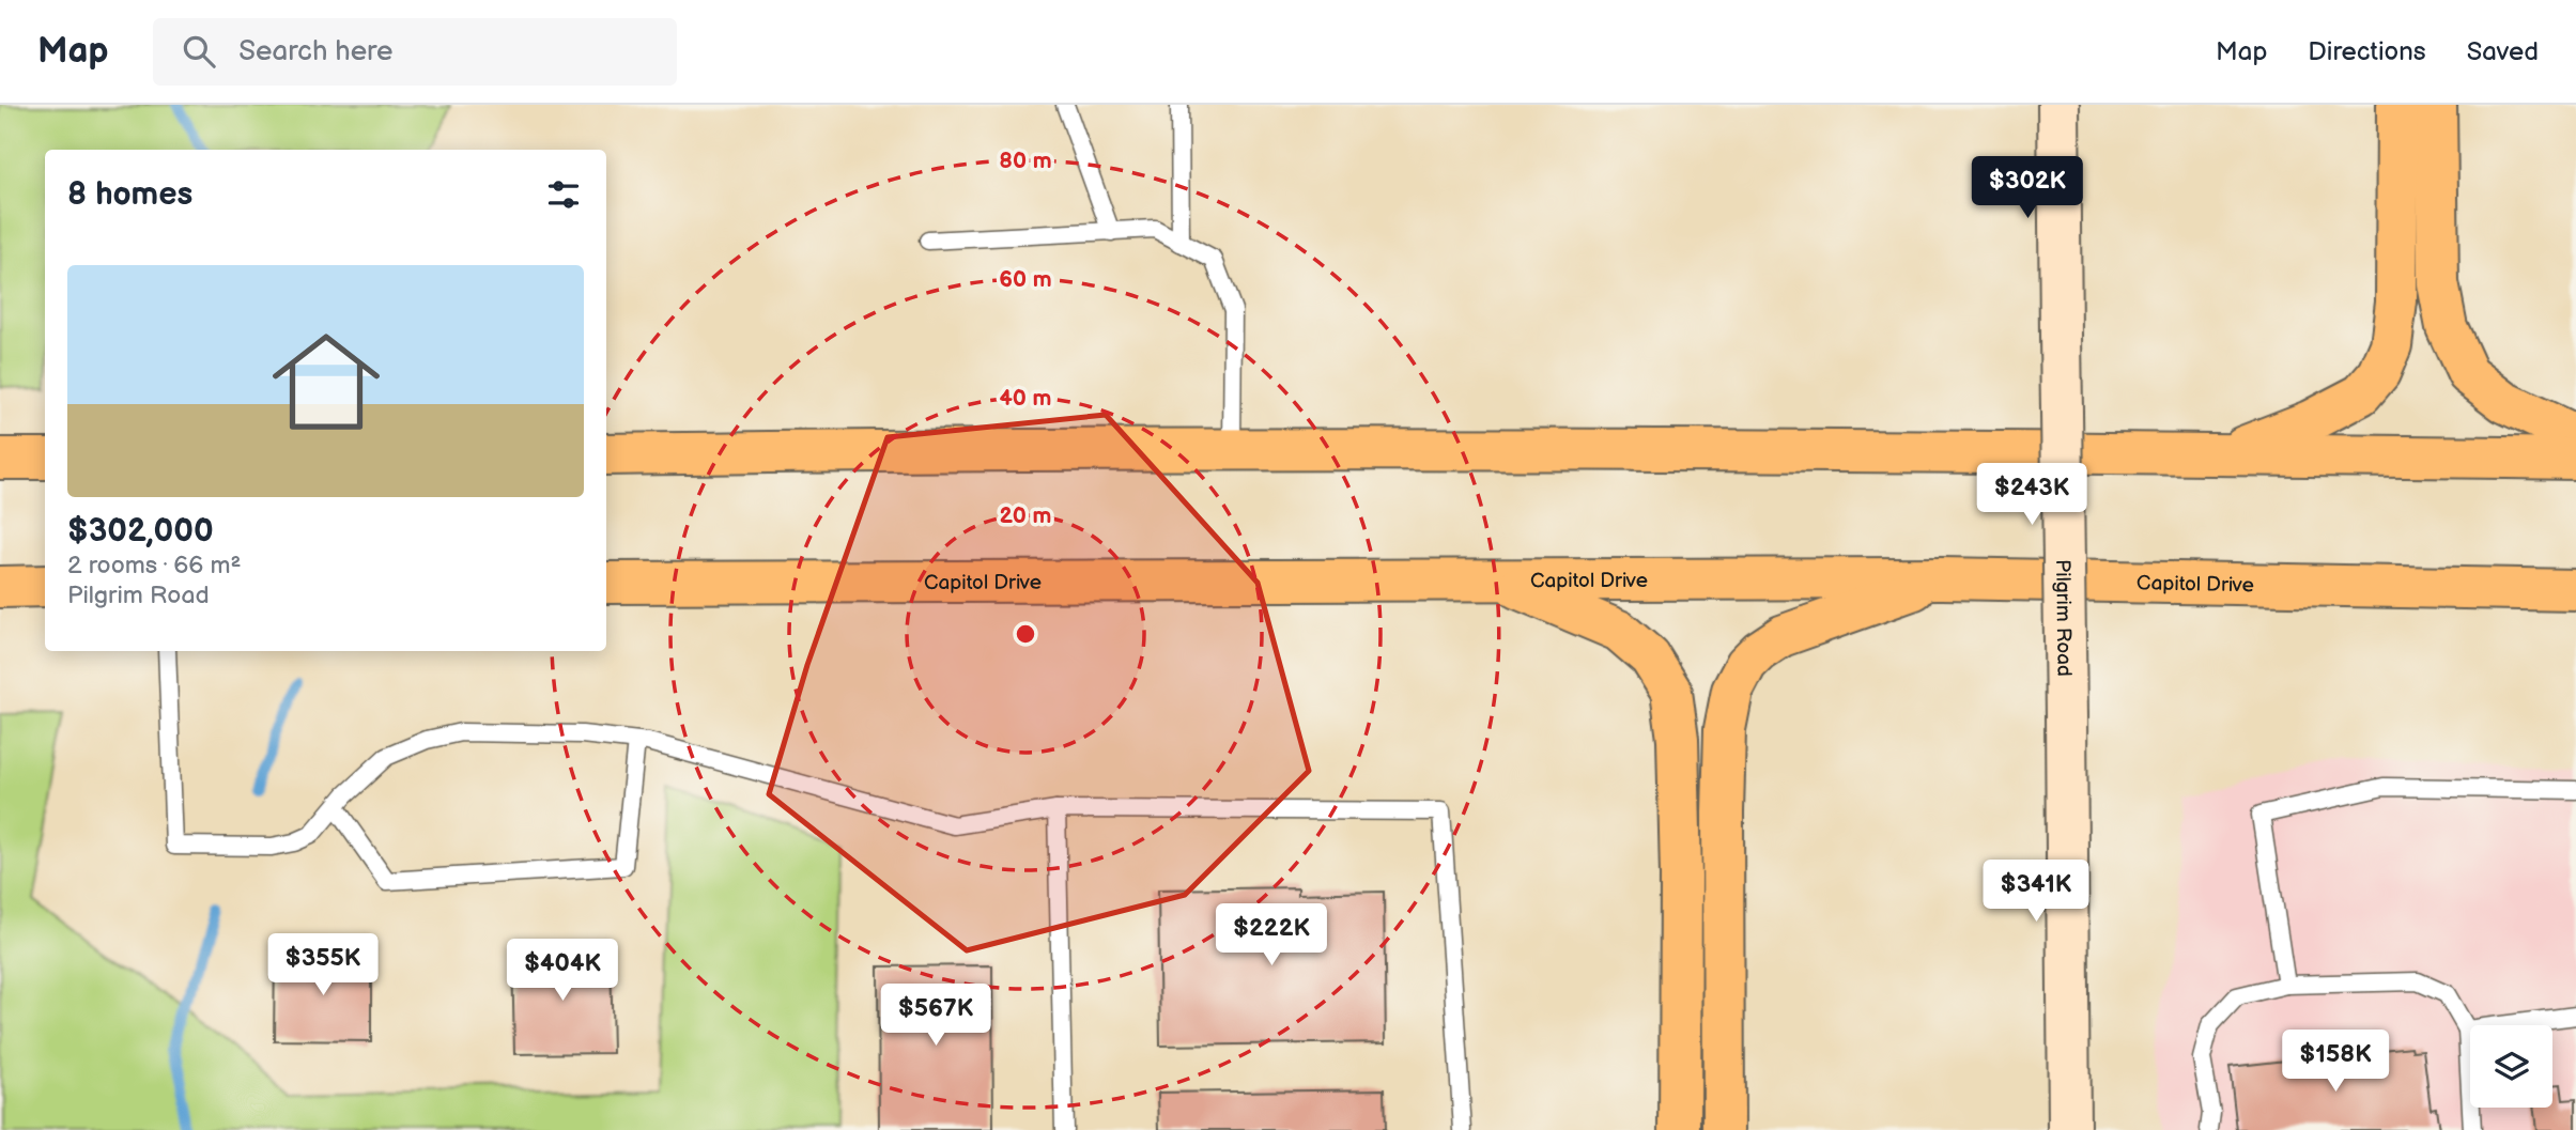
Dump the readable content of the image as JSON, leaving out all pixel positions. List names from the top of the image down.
{
  "streets": {
    "main road": ["Capitol Drive", "Pilgrim Road"]
  },
  "page": {
    "header": "Map",
    "search": "Search here",
    "nav": ["Map", "Directions", "Saved"],
    "heading": "8 homes",
    "price": [
      "$302K",
      "$243K",
      "$341K",
      "$222K",
      "$355K",
      "$404K",
      "$567K",
      "$158K"
    ],
    "list": [
      {
        "name": "$302,000",
        "note": "2 rooms · 66 m² · Pilgrim Road"
      }
    ]
  },
  "rings": [
    "80 m",
    "60 m",
    "40 m",
    "20 m"
  ]
}
